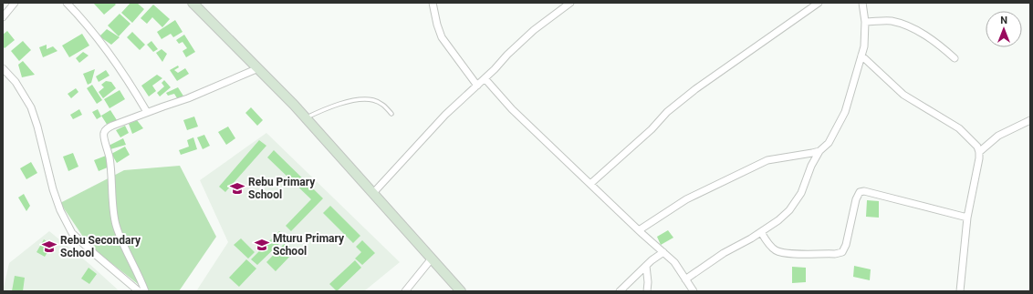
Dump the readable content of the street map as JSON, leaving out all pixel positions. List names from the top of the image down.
{
  "places": {
    "school or university": ["Rebu Primary School", "Mturu Primary School", "Rebu Secondary School"]
  },
  "north": "top"
}
